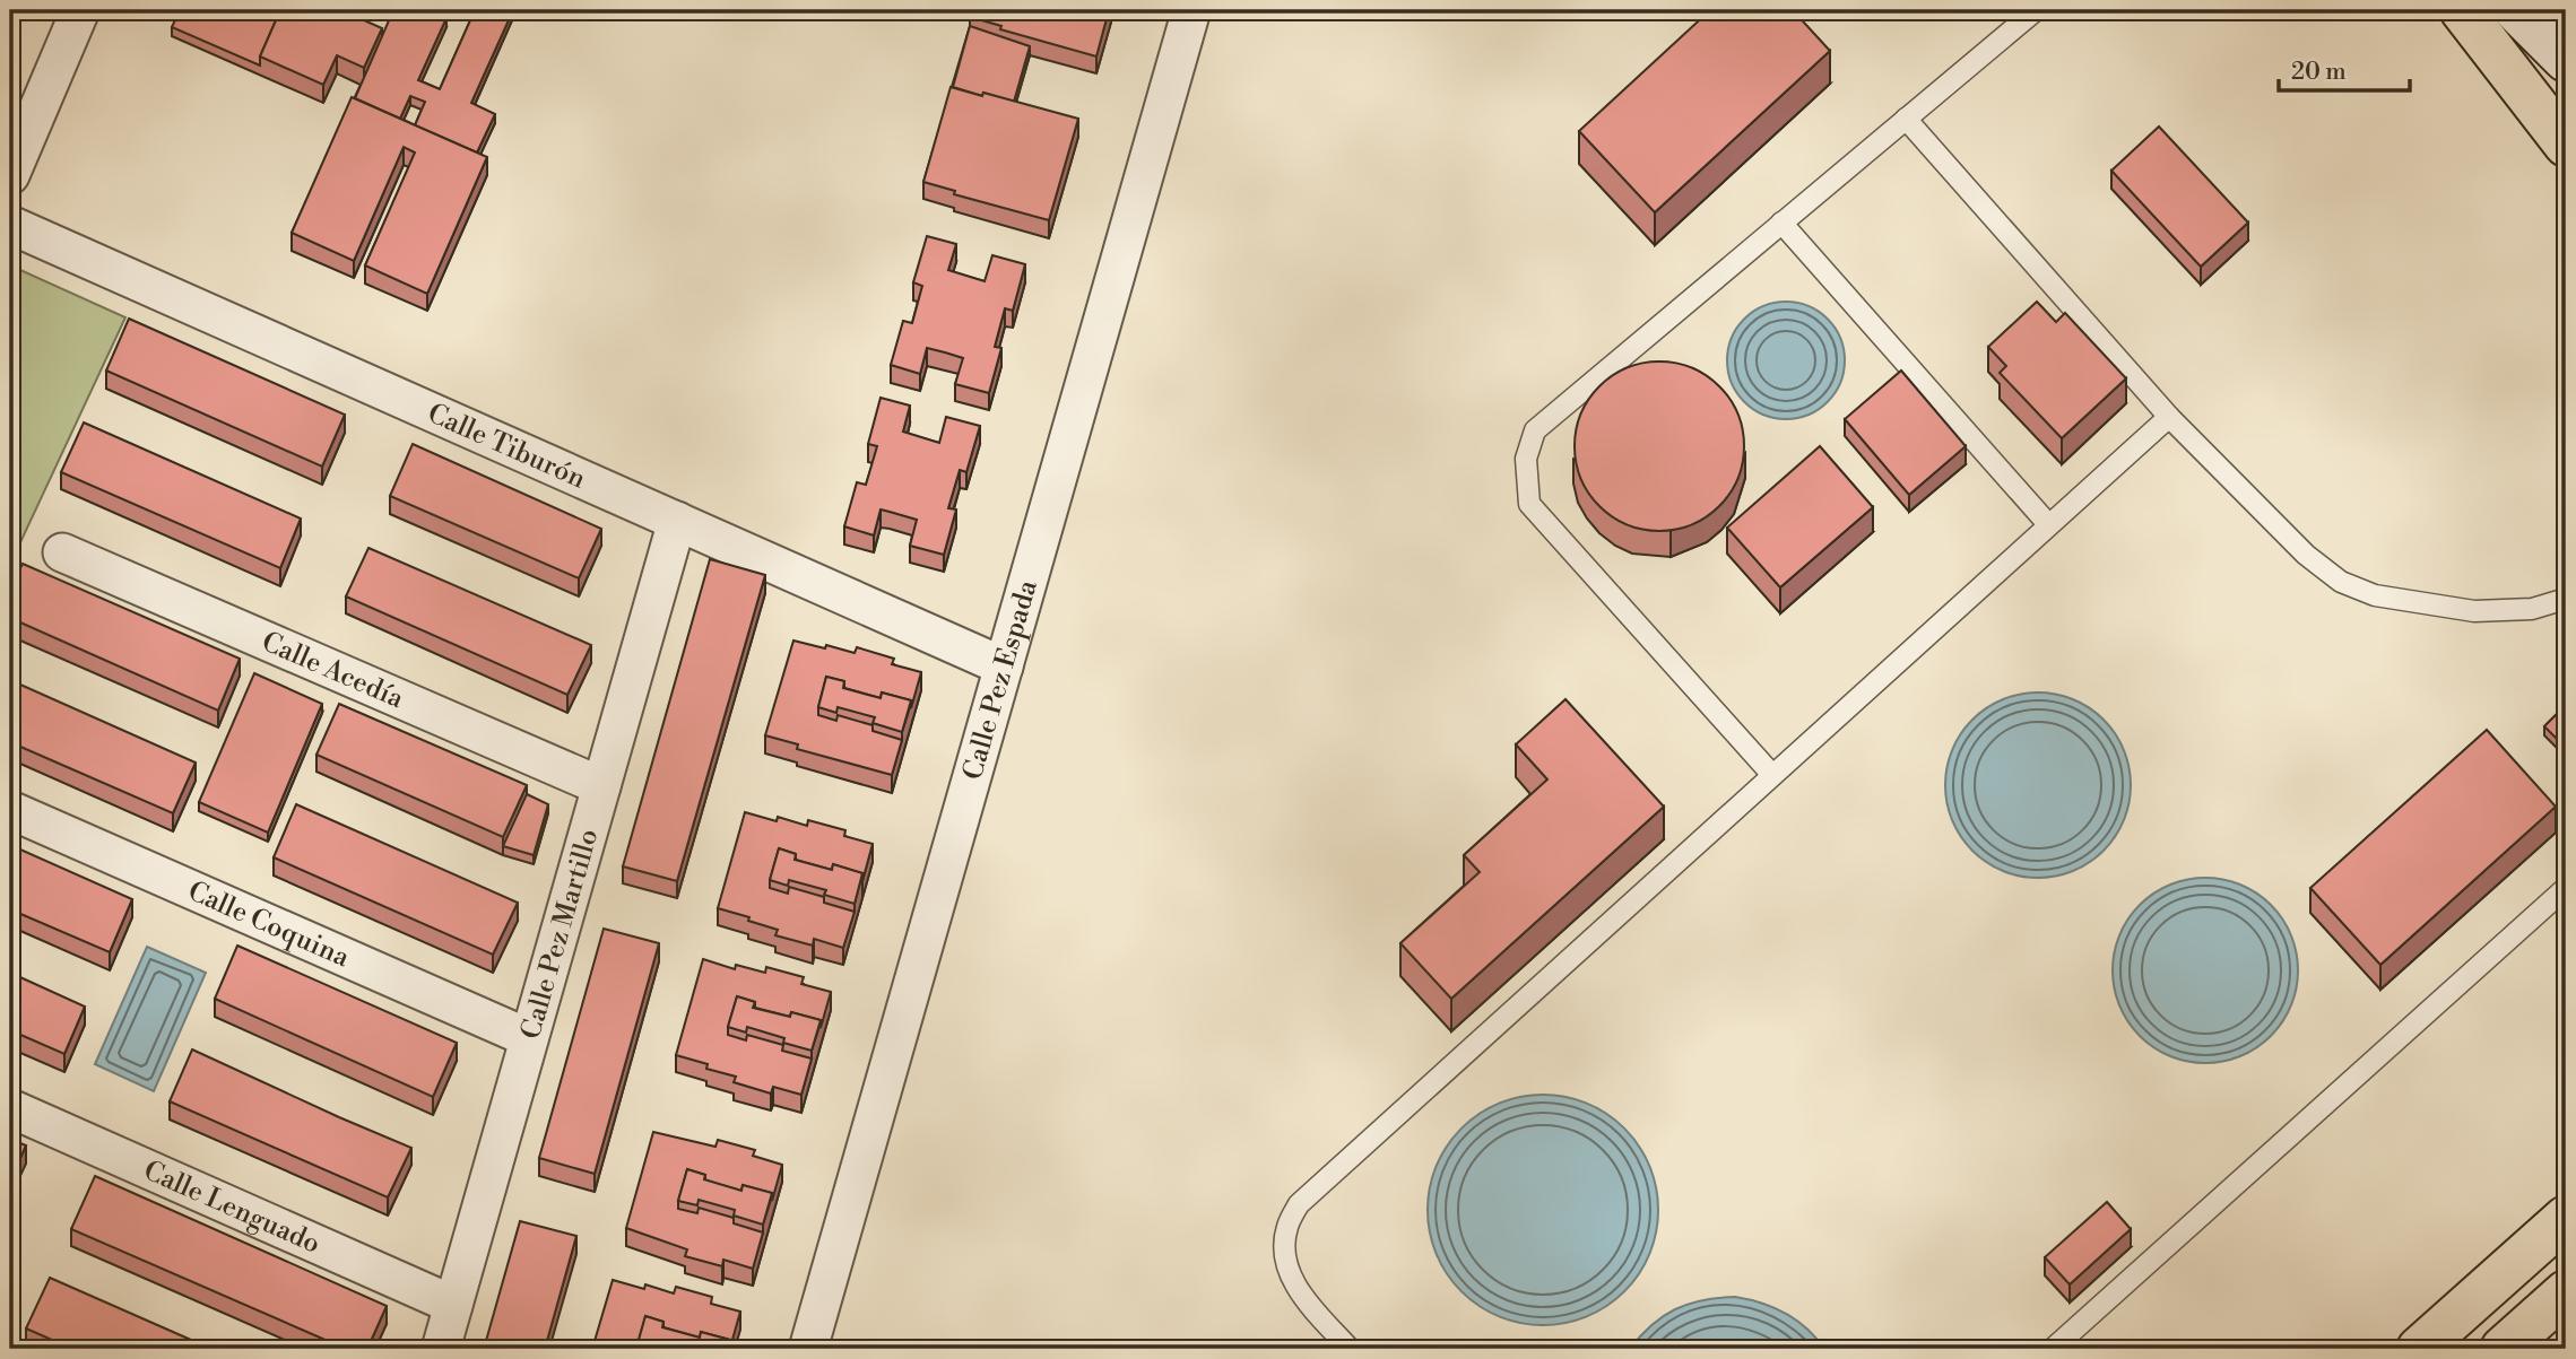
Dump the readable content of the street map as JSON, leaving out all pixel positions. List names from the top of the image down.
{
  "streets": {
    "street": [
      "Calle Tiburón",
      "Calle Acedía",
      "Calle Pez Espada",
      "Calle Coquina",
      "Calle Pez Martillo",
      "Calle Lenguado"
    ]
  },
  "crossings": [
    ["Calle Tiburón", "Calle Pez Espada"],
    ["Calle Tiburón", "Calle Pez Martillo"],
    ["Calle Acedía", "Calle Pez Martillo"],
    ["Calle Coquina", "Calle Pez Martillo"],
    ["Calle Pez Martillo", "Calle Lenguado"]
  ],
  "scale_bar": "20 m"
}
